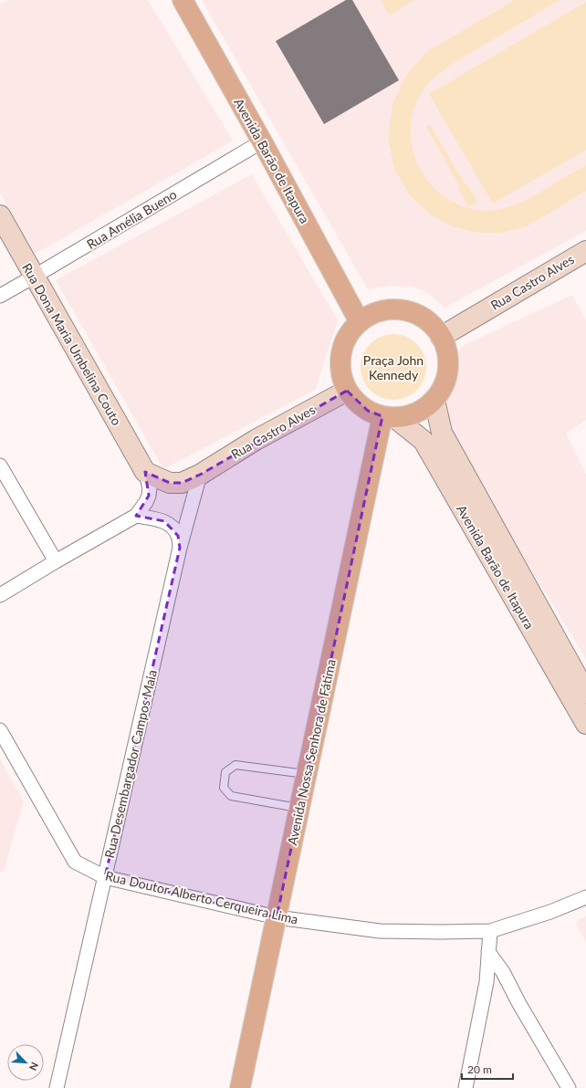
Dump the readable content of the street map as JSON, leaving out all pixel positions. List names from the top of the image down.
{
  "streets": {
    "main road": [
      "Avenida Barão de Itapura",
      "Rua Castro Alves",
      "Rua Dona Maria Umbelina Couto",
      "Avenida Nossa Senhora de Fátima"
    ],
    "street": ["Rua Amélia Bueno", "Rua Desembargador Campos Maia", "Rua Doutor Alberto Cerqueira Lima"]
  },
  "crossings": [
    ["Avenida Barão de Itapura", "Rua Amélia Bueno"],
    ["Avenida Barão de Itapura", "Rua Castro Alves"],
    ["Avenida Barão de Itapura", "Avenida Nossa Senhora de Fátima"],
    ["Rua Amélia Bueno", "Rua Dona Maria Umbelina Couto"],
    ["Rua Castro Alves", "Rua Dona Maria Umbelina Couto"],
    ["Rua Castro Alves", "Avenida Nossa Senhora de Fátima"],
    ["Avenida Nossa Senhora de Fátima", "Rua Doutor Alberto Cerqueira Lima"],
    ["Rua Desembargador Campos Maia", "Rua Doutor Alberto Cerqueira Lima"]
  ],
  "parks": ["Praça John Kennedy"],
  "scale_bar": "20 m",
  "north": "bottom right"
}
